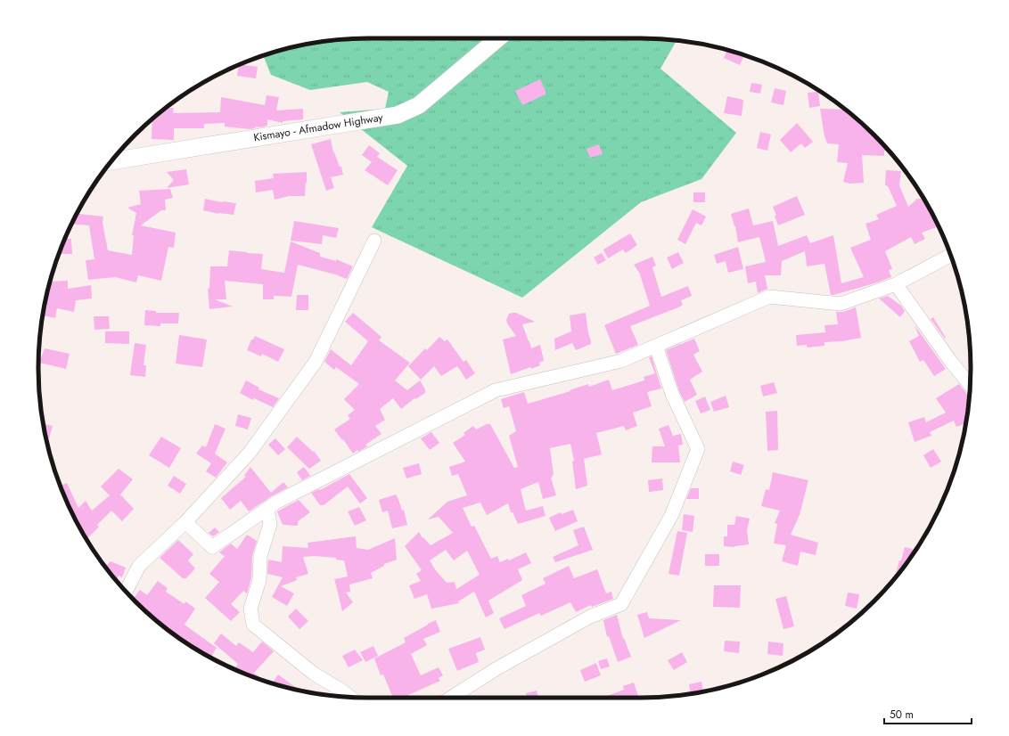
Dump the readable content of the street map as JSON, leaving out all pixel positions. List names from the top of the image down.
{
  "streets": {
    "main road": ["Kismayo - Afmadow Highway"]
  },
  "scale_bar": "50 m"
}
